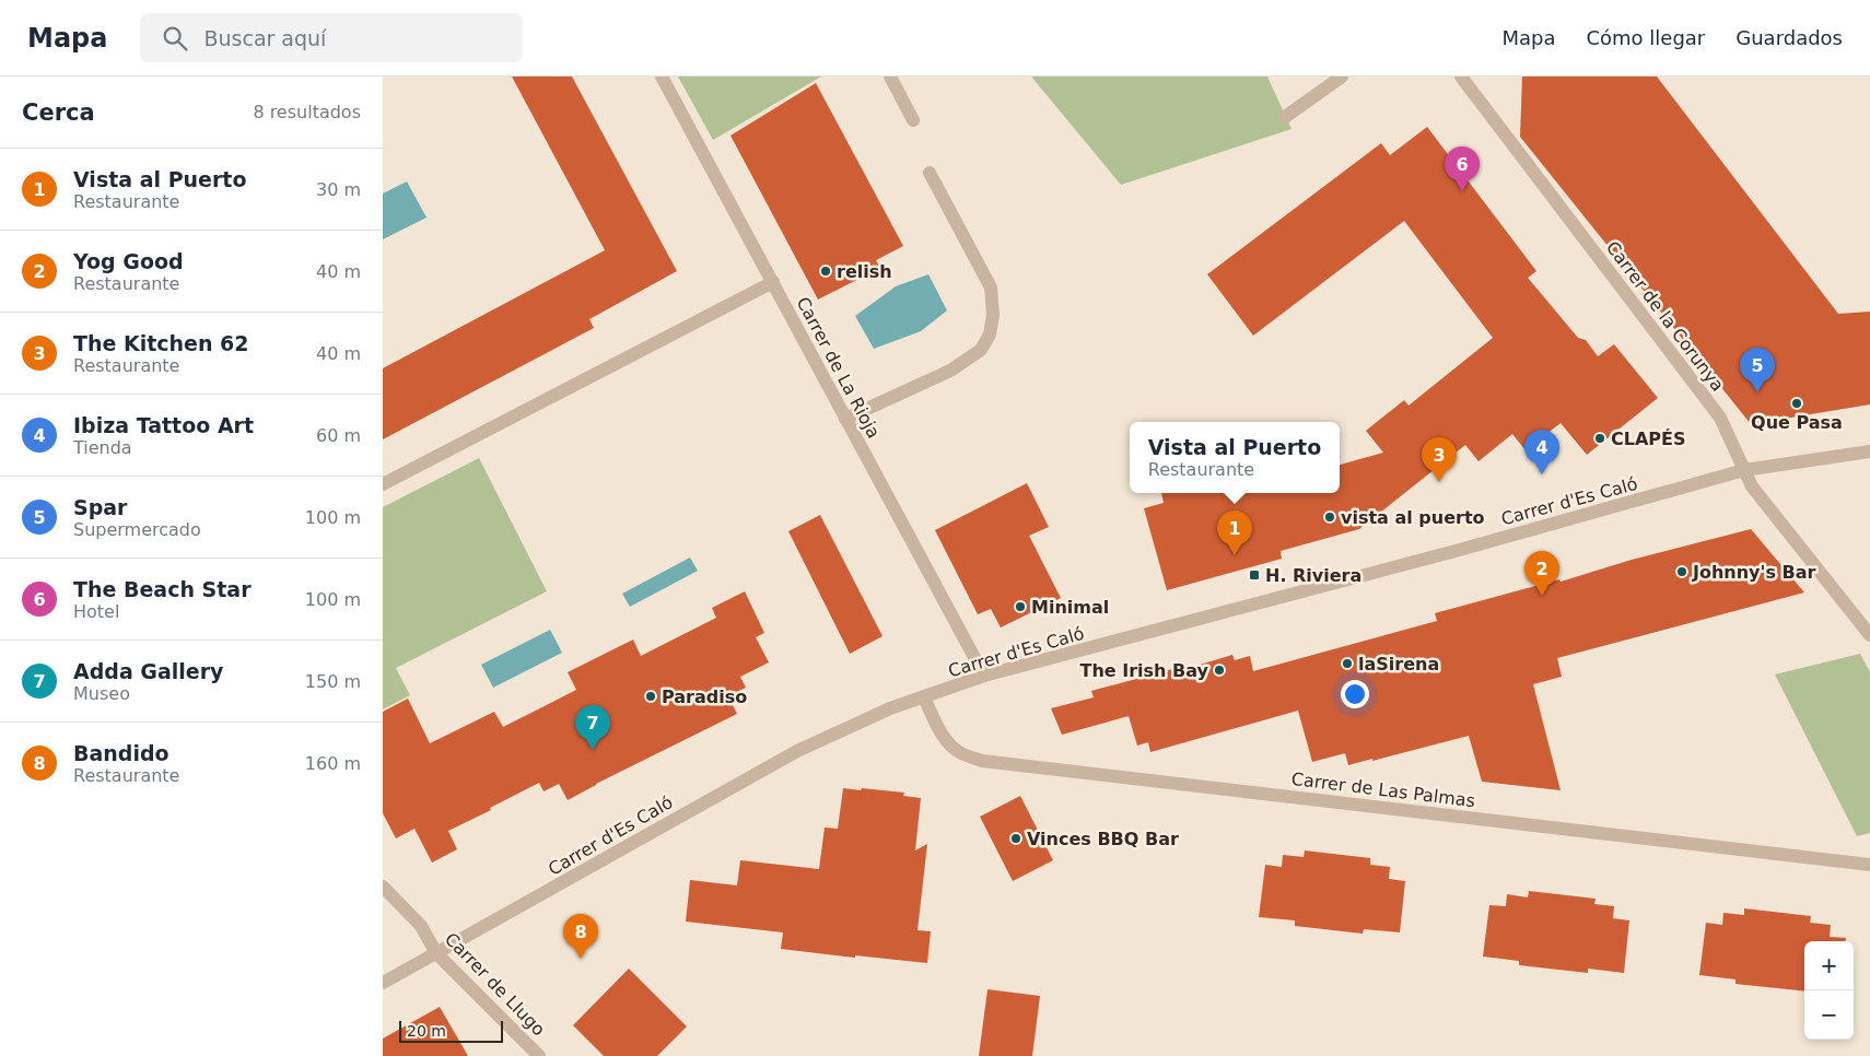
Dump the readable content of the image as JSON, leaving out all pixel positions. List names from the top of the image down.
{
  "streets": {
    "street": [
      "Carrer de la Corunya",
      "Carrer de La Rioja",
      "Carrer d'Es Caló",
      "Carrer de Las Palmas",
      "Carrer de Llugo"
    ]
  },
  "crossings": [
    ["Carrer de la Corunya", "Carrer d'Es Caló"],
    ["Carrer de La Rioja", "Carrer d'Es Caló"],
    ["Carrer d'Es Caló", "Carrer de Las Palmas"],
    ["Carrer d'Es Caló", "Carrer de Llugo"]
  ],
  "places": {
    "other": [
      "relish",
      "Que Pasa",
      "CLAPÉS",
      "vista al puerto",
      "Johnny's Bar",
      "Minimal",
      "laSirena",
      "The Irish Bay",
      "Paradiso",
      "Vinces BBQ Bar"
    ],
    "transit": ["H. Riviera"]
  },
  "scale_bar": "20 m",
  "page": {
    "header": "Mapa",
    "search": "Buscar aquí",
    "nav": ["Mapa", "Cómo llegar", "Guardados"],
    "heading": ["Cerca", "8 resultados"],
    "pins": [
      "6",
      "5",
      "4",
      "3",
      "1",
      "2",
      "7",
      "8"
    ],
    "list": [
      {
        "mark": "1",
        "name": "Vista al Puerto",
        "note": "Restaurante",
        "value": "30 m"
      },
      {
        "mark": "2",
        "name": "Yog Good",
        "note": "Restaurante",
        "value": "40 m"
      },
      {
        "mark": "3",
        "name": "The Kitchen 62",
        "note": "Restaurante",
        "value": "40 m"
      },
      {
        "mark": "4",
        "name": "Ibiza Tattoo Art",
        "note": "Tienda",
        "value": "60 m"
      },
      {
        "mark": "5",
        "name": "Spar",
        "note": "Supermercado",
        "value": "100 m"
      },
      {
        "mark": "6",
        "name": "The Beach Star",
        "note": "Hotel",
        "value": "100 m"
      },
      {
        "mark": "7",
        "name": "Adda Gallery",
        "note": "Museo",
        "value": "150 m"
      },
      {
        "mark": "8",
        "name": "Bandido",
        "note": "Restaurante",
        "value": "160 m"
      }
    ],
    "popup": ["Vista al Puerto", "Restaurante"],
    "map_buttons": ["+", "−"],
    "scale": "20 m"
  }
}
